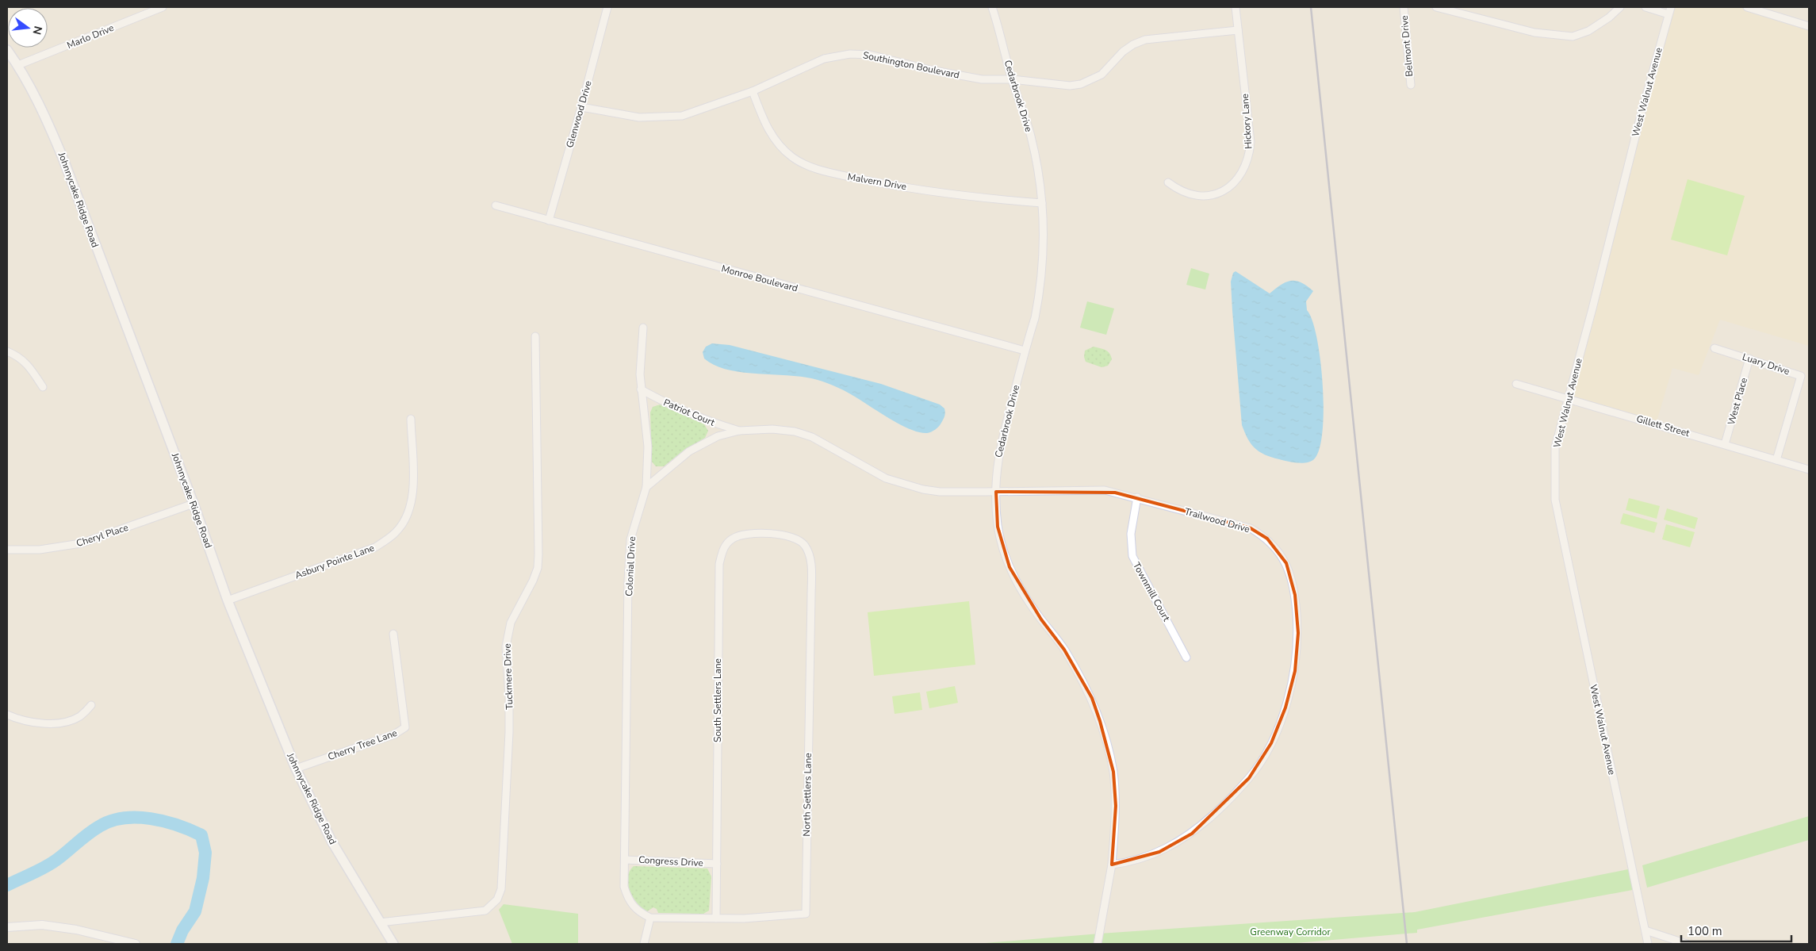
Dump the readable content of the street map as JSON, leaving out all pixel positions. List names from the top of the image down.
{
  "streets": {
    "main road": ["Johnnycake Ridge Road"],
    "street": [
      "Marlo Drive",
      "Belmont Drive",
      "Southington Boulevard",
      "West Walnut Avenue",
      "Cedarbrook Drive",
      "Glenwood Drive",
      "Hickory Lane",
      "Malvern Drive",
      "Monroe Boulevard",
      "Luary Drive",
      "West Place",
      "Patriot Court",
      "Gillett Street",
      "Trailwood Drive",
      "Cheryl Place",
      "Asbury Pointe Lane",
      "Colonial Drive",
      "Townmill Court",
      "Tuckmere Drive",
      "South Settlers Lane",
      "Cherry Tree Lane",
      "North Settlers Lane",
      "Congress Drive"
    ]
  },
  "crossings": [
    ["Marlo Drive", "Johnnycake Ridge Road"],
    ["Southington Boulevard", "Cedarbrook Drive"],
    ["Southington Boulevard", "Glenwood Drive"],
    ["Southington Boulevard", "Hickory Lane"],
    ["Southington Boulevard", "Malvern Drive"],
    ["West Walnut Avenue", "Gillett Street"],
    ["Cedarbrook Drive", "Malvern Drive"],
    ["Cedarbrook Drive", "Monroe Boulevard"],
    ["Cedarbrook Drive", "Trailwood Drive"],
    ["Glenwood Drive", "Monroe Boulevard"],
    ["Johnnycake Ridge Road", "Cheryl Place"],
    ["Johnnycake Ridge Road", "Asbury Pointe Lane"],
    ["Johnnycake Ridge Road", "Tuckmere Drive"],
    ["Johnnycake Ridge Road", "Cherry Tree Lane"],
    ["Luary Drive", "West Place"],
    ["Luary Drive", "Gillett Street"],
    ["West Place", "Gillett Street"],
    ["Trailwood Drive", "Townmill Court"],
    ["Colonial Drive", "North Settlers Lane"],
    ["Colonial Drive", "Congress Drive"],
    ["South Settlers Lane", "North Settlers Lane"],
    ["South Settlers Lane", "Congress Drive"]
  ],
  "parks": ["Greenway Corridor"],
  "scale_bar": "100 m",
  "north": "right"
}
